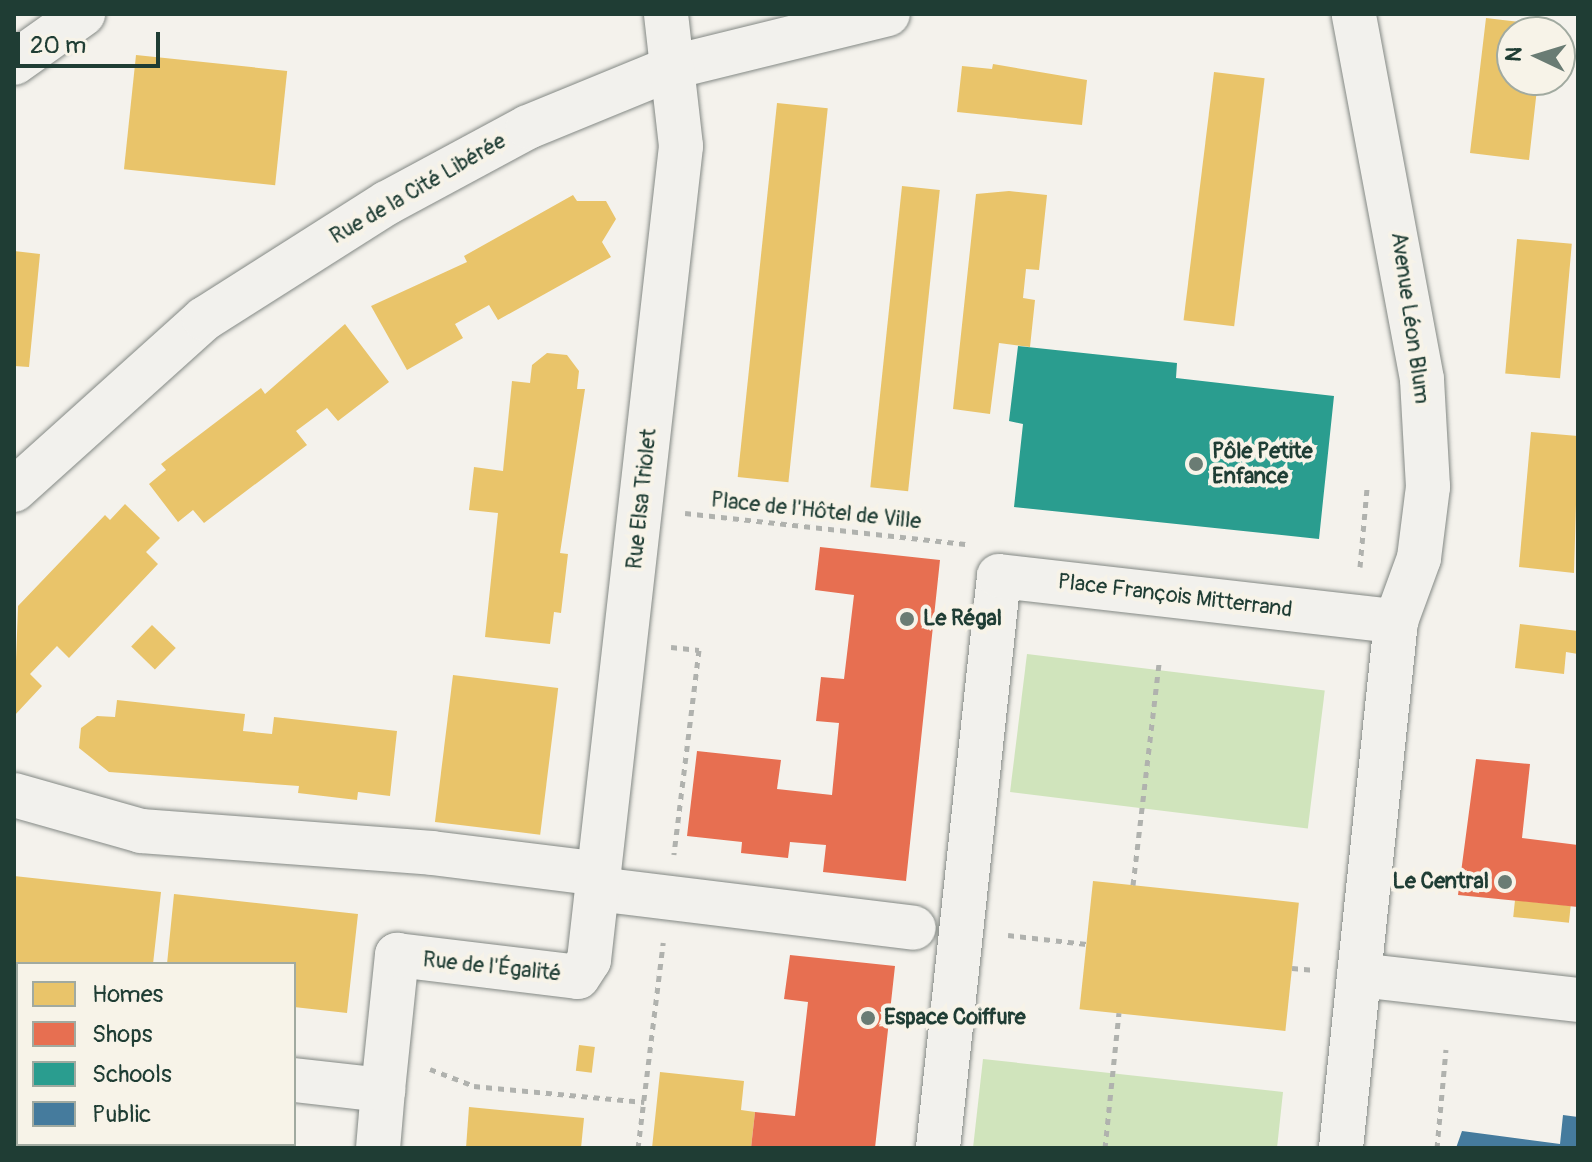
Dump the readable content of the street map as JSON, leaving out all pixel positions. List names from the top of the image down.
{
  "streets": {
    "street": [
      "Rue de la Cité Libérée",
      "Avenue Léon Blum",
      "Rue Elsa Triolet",
      "Place François Mitterrand",
      "Rue de l'Égalité"
    ],
    "path": ["Place de l'Hôtel de Ville"]
  },
  "crossings": [
    ["Rue de la Cité Libérée", "Rue Elsa Triolet"],
    ["Avenue Léon Blum", "Place François Mitterrand"],
    ["Rue Elsa Triolet", "Rue de l'Égalité"]
  ],
  "places": [
    "Pôle Petite Enfance",
    "Le Régal",
    "Le Central",
    "Espace Coiffure"
  ],
  "legend": [
    "Homes",
    "Shops",
    "Schools",
    "Public"
  ],
  "scale_bar": "20 m",
  "north": "left"
}
